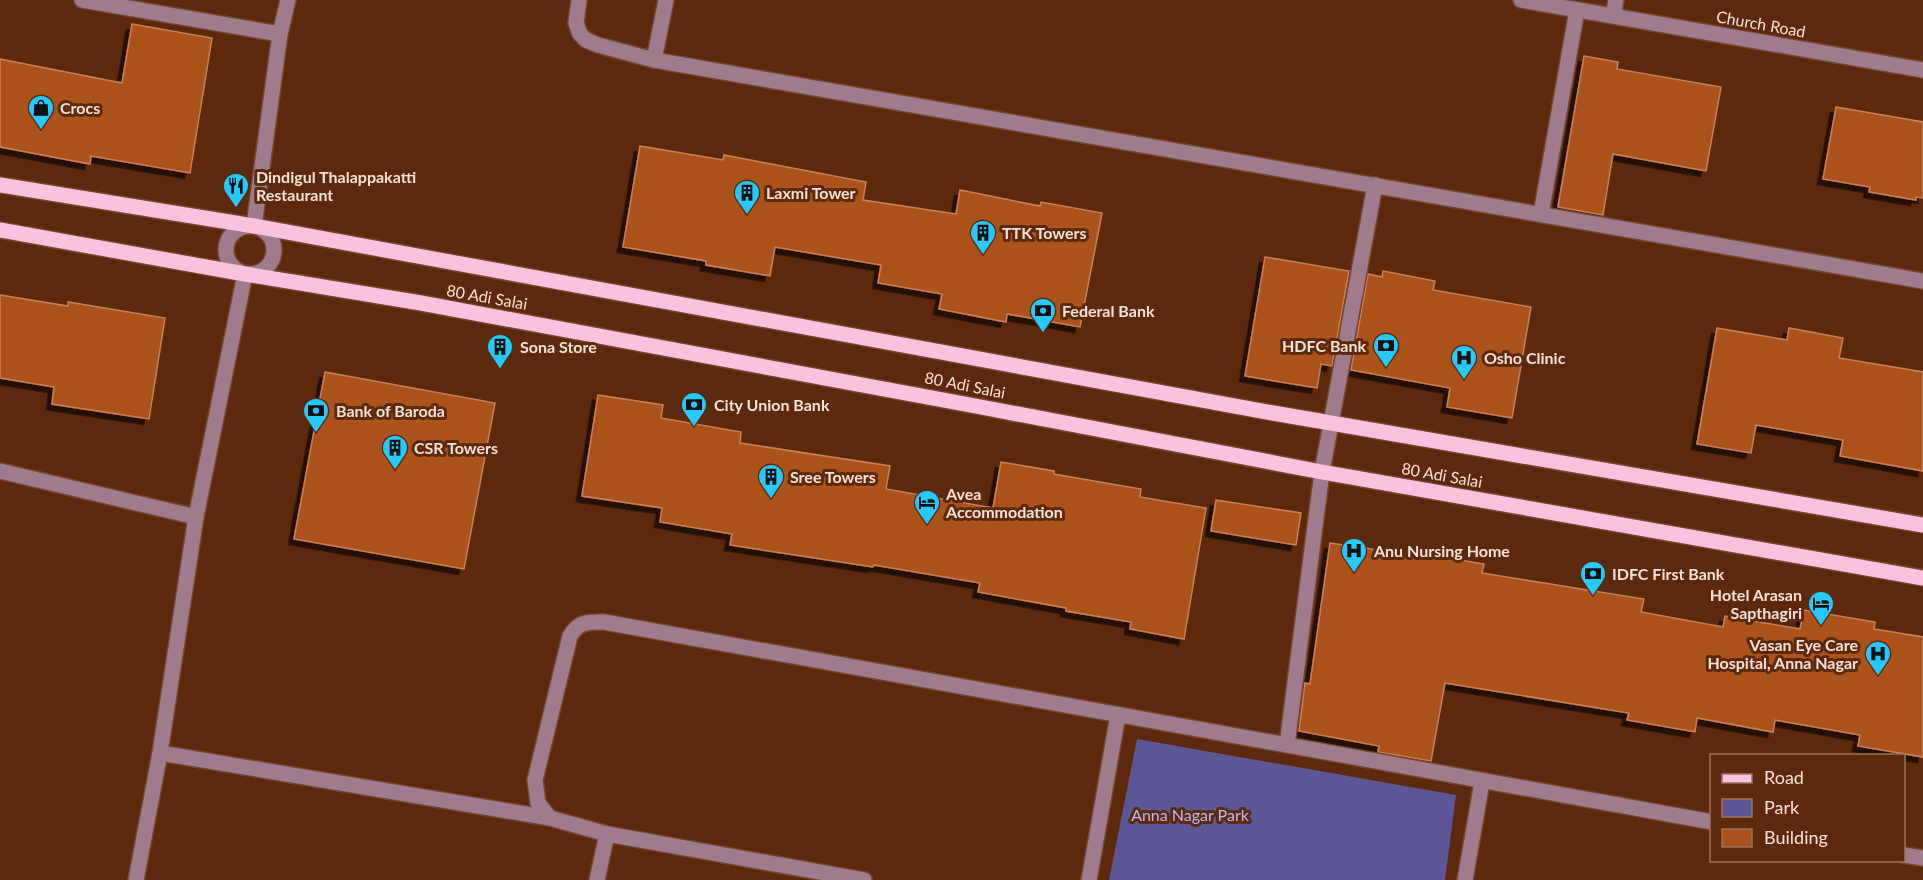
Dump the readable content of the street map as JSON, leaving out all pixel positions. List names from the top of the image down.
{
  "streets": {
    "main road": ["80 Adi Salai"],
    "street": ["Church Road"]
  },
  "parks": ["Anna Nagar Park"],
  "places": {
    "shop": ["Crocs"],
    "restaurant": ["Dindigul Thalappakatti Restaurant"],
    "building": [
      "Laxmi Tower",
      "TTK Towers",
      "Sona Store",
      "CSR Towers",
      "Sree Towers"
    ],
    "bank": [
      "Federal Bank",
      "HDFC Bank",
      "City Union Bank",
      "Bank of Baroda",
      "IDFC First Bank"
    ],
    "hospital": ["Osho Clinic", "Anu Nursing Home", "Vasan Eye Care Hospital, Anna Nagar"],
    "hotel": ["Avea Accommodation", "Hotel Arasan Sapthagiri"]
  },
  "legend": ["Road", "Park", "Building"]
}
